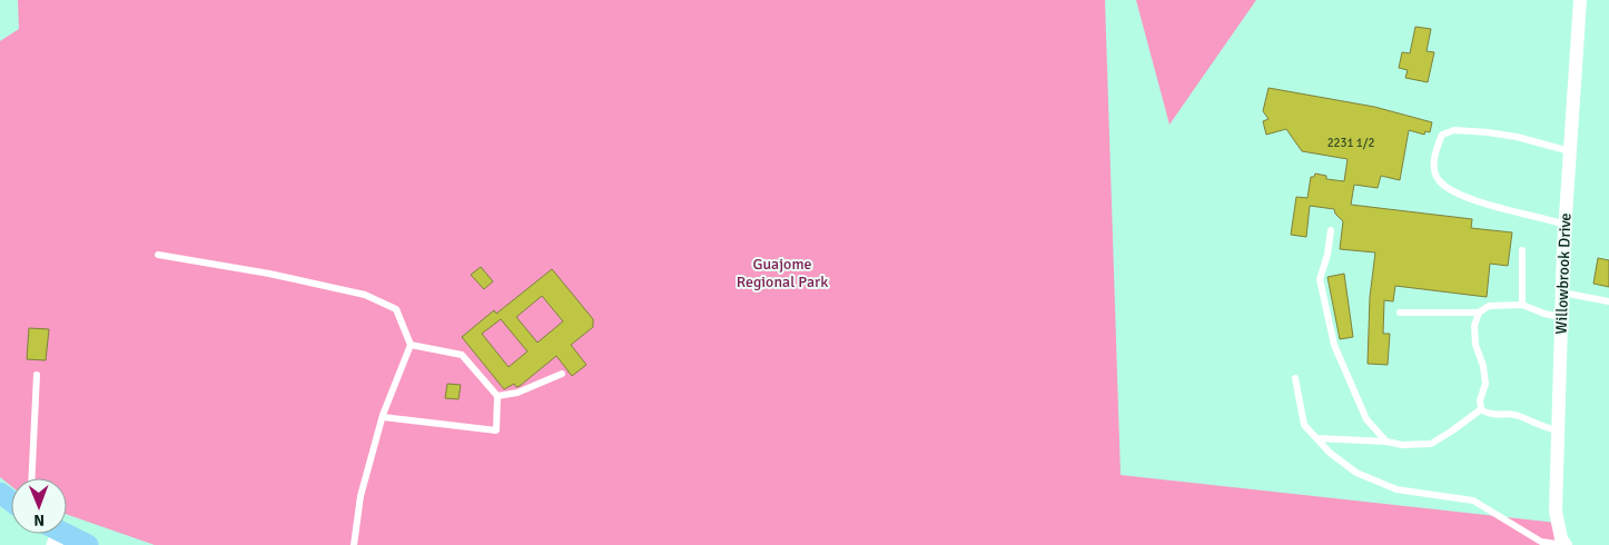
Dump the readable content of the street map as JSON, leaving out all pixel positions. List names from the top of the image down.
{
  "streets": {
    "street": ["Willowbrook Drive"]
  },
  "parks": ["Guajome Regional Park"],
  "house_numbers": ["2231 1/2"],
  "north": "bottom"
}
